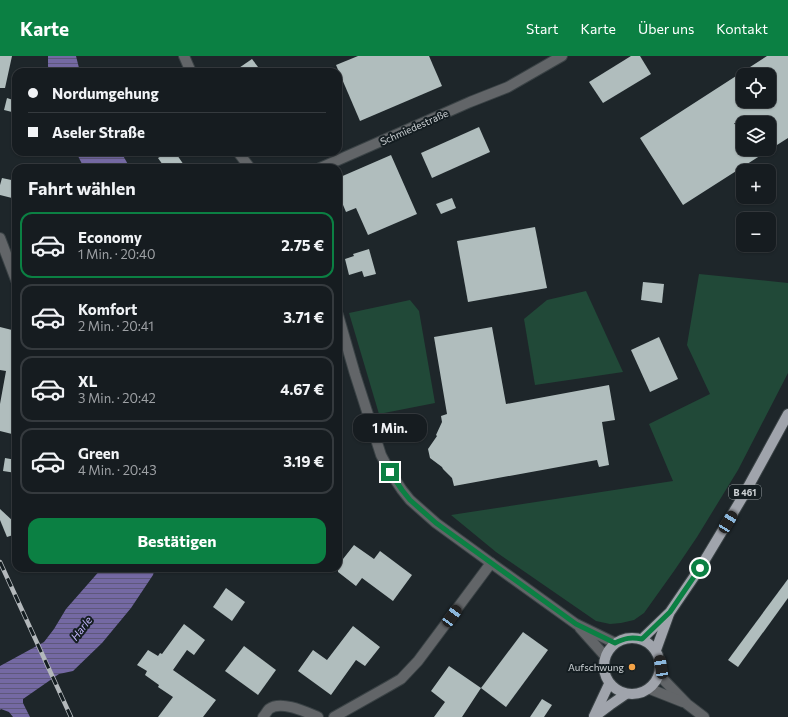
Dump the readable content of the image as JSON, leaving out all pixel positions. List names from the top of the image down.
{
  "streets": {
    "main road": ["B 461"],
    "street": ["Schmiedestraße"]
  },
  "water": ["Harle"],
  "places": ["Aufschwung"],
  "page": {
    "header": "Karte",
    "nav": [
      "Start",
      "Karte",
      "Über uns",
      "Kontakt"
    ],
    "map_buttons": ["+", "−"],
    "banner": ["Nordumgehung", "Aseler Straße"],
    "heading": "Fahrt wählen",
    "list": [
      {
        "name": "Economy",
        "note": "1 Min. · 20:40",
        "value": "2.75 €"
      },
      {
        "name": "Komfort",
        "note": "2 Min. · 20:41",
        "value": "3.71 €"
      },
      {
        "name": "XL",
        "note": "3 Min. · 20:42",
        "value": "4.67 €"
      },
      {
        "name": "Green",
        "note": "4 Min. · 20:43",
        "value": "3.19 €"
      }
    ],
    "bubble": "1 Min.",
    "buttons": "Bestätigen"
  }
}
